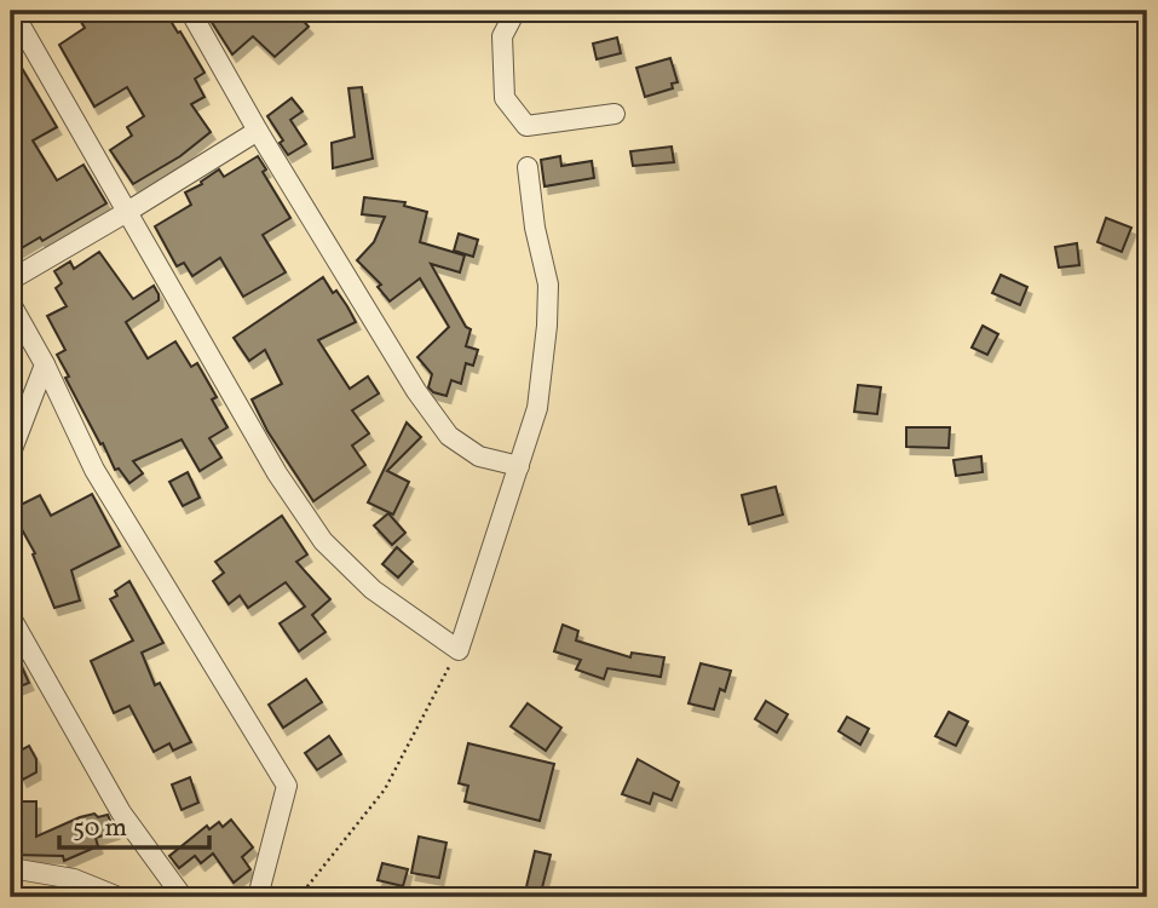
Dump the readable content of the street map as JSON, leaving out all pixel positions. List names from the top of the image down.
{
  "scale_bar": "50 m"
}
